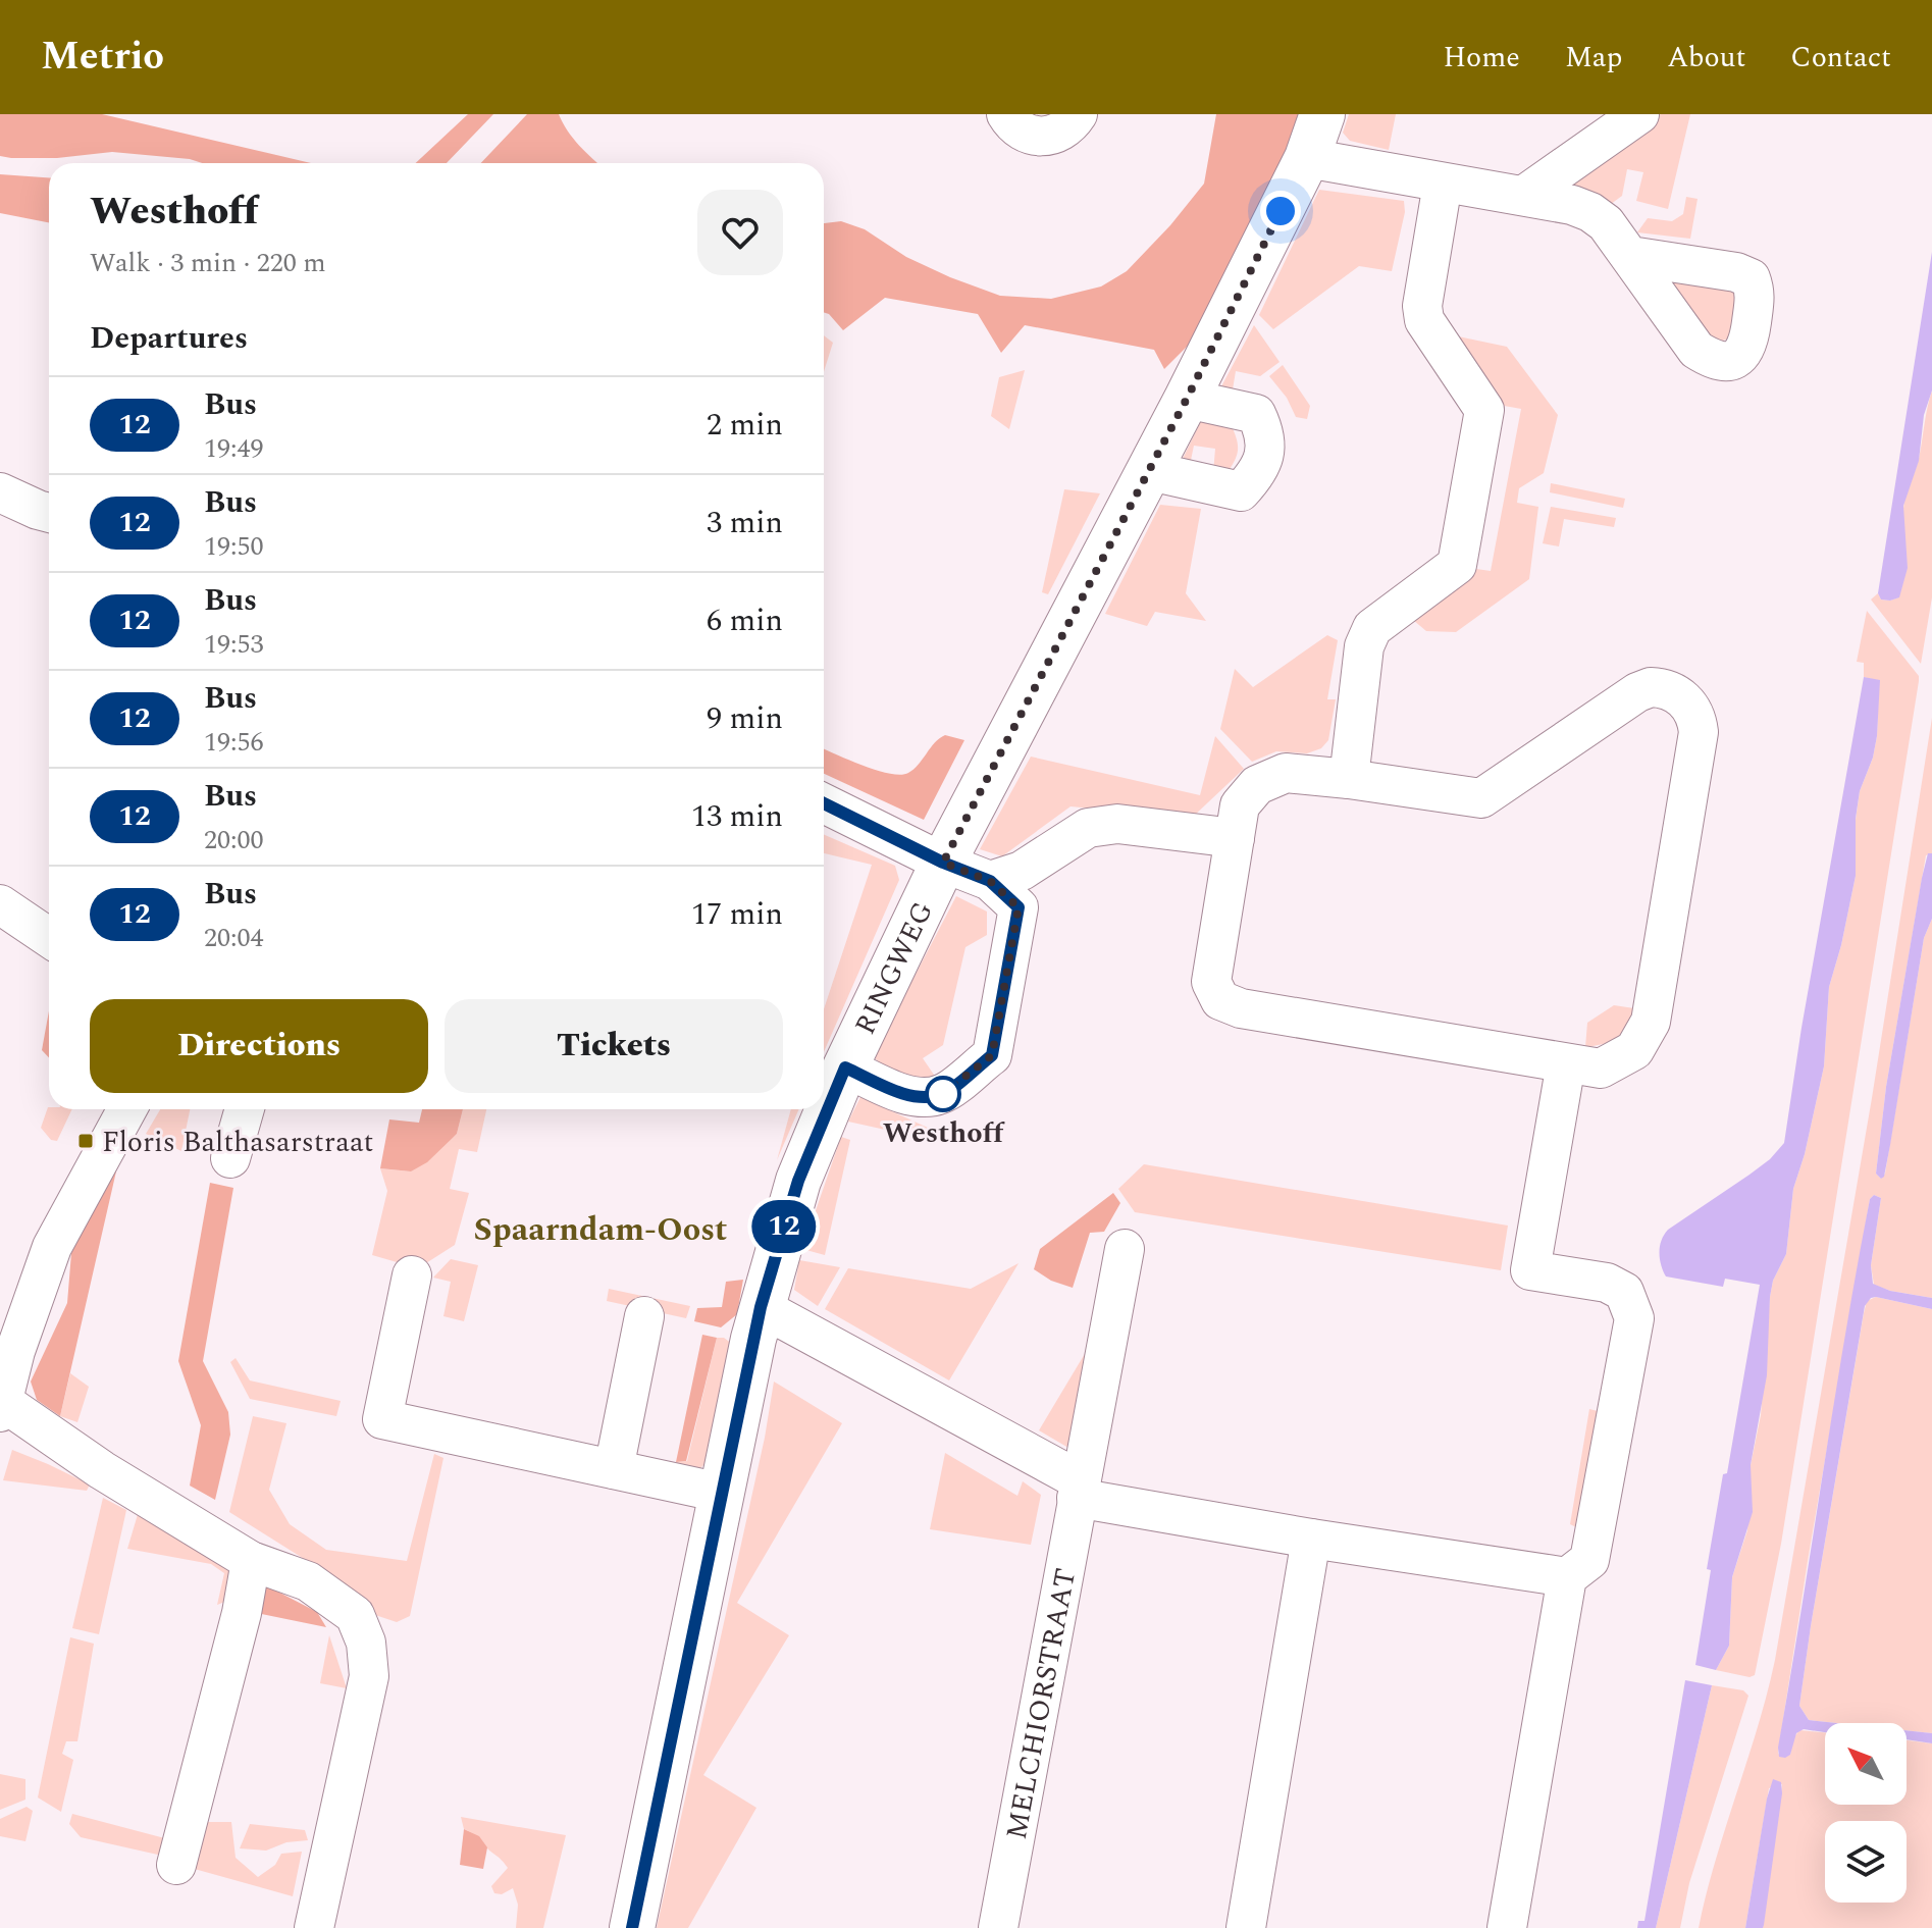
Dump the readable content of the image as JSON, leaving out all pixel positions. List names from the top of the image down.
{
  "streets": {
    "street": ["RINGWEG", "MELCHIORSTRAAT"]
  },
  "districts": ["Spaarndam-Oost"],
  "places": {
    "other": ["Westhoff"],
    "transit": ["Floris Balthasarstraat"]
  },
  "lines": ["bus line 12"],
  "north": "top left",
  "page": {
    "header": "Metrio",
    "nav": [
      "Home",
      "Map",
      "About",
      "Contact"
    ],
    "on_map": "12",
    "heading": [
      ["Westhoff", "Walk · 3 min · 220 m"],
      "Departures"
    ],
    "list": [
      {
        "mark": "12",
        "name": "Bus",
        "note": "19:49",
        "value": "2 min"
      },
      {
        "mark": "12",
        "name": "Bus",
        "note": "19:50",
        "value": "3 min"
      },
      {
        "mark": "12",
        "name": "Bus",
        "note": "19:53",
        "value": "6 min"
      },
      {
        "mark": "12",
        "name": "Bus",
        "note": "19:56",
        "value": "9 min"
      },
      {
        "mark": "12",
        "name": "Bus",
        "note": "20:00",
        "value": "13 min"
      },
      {
        "mark": "12",
        "name": "Bus",
        "note": "20:04",
        "value": "17 min"
      }
    ],
    "buttons": ["Directions", "Tickets"]
  }
}
